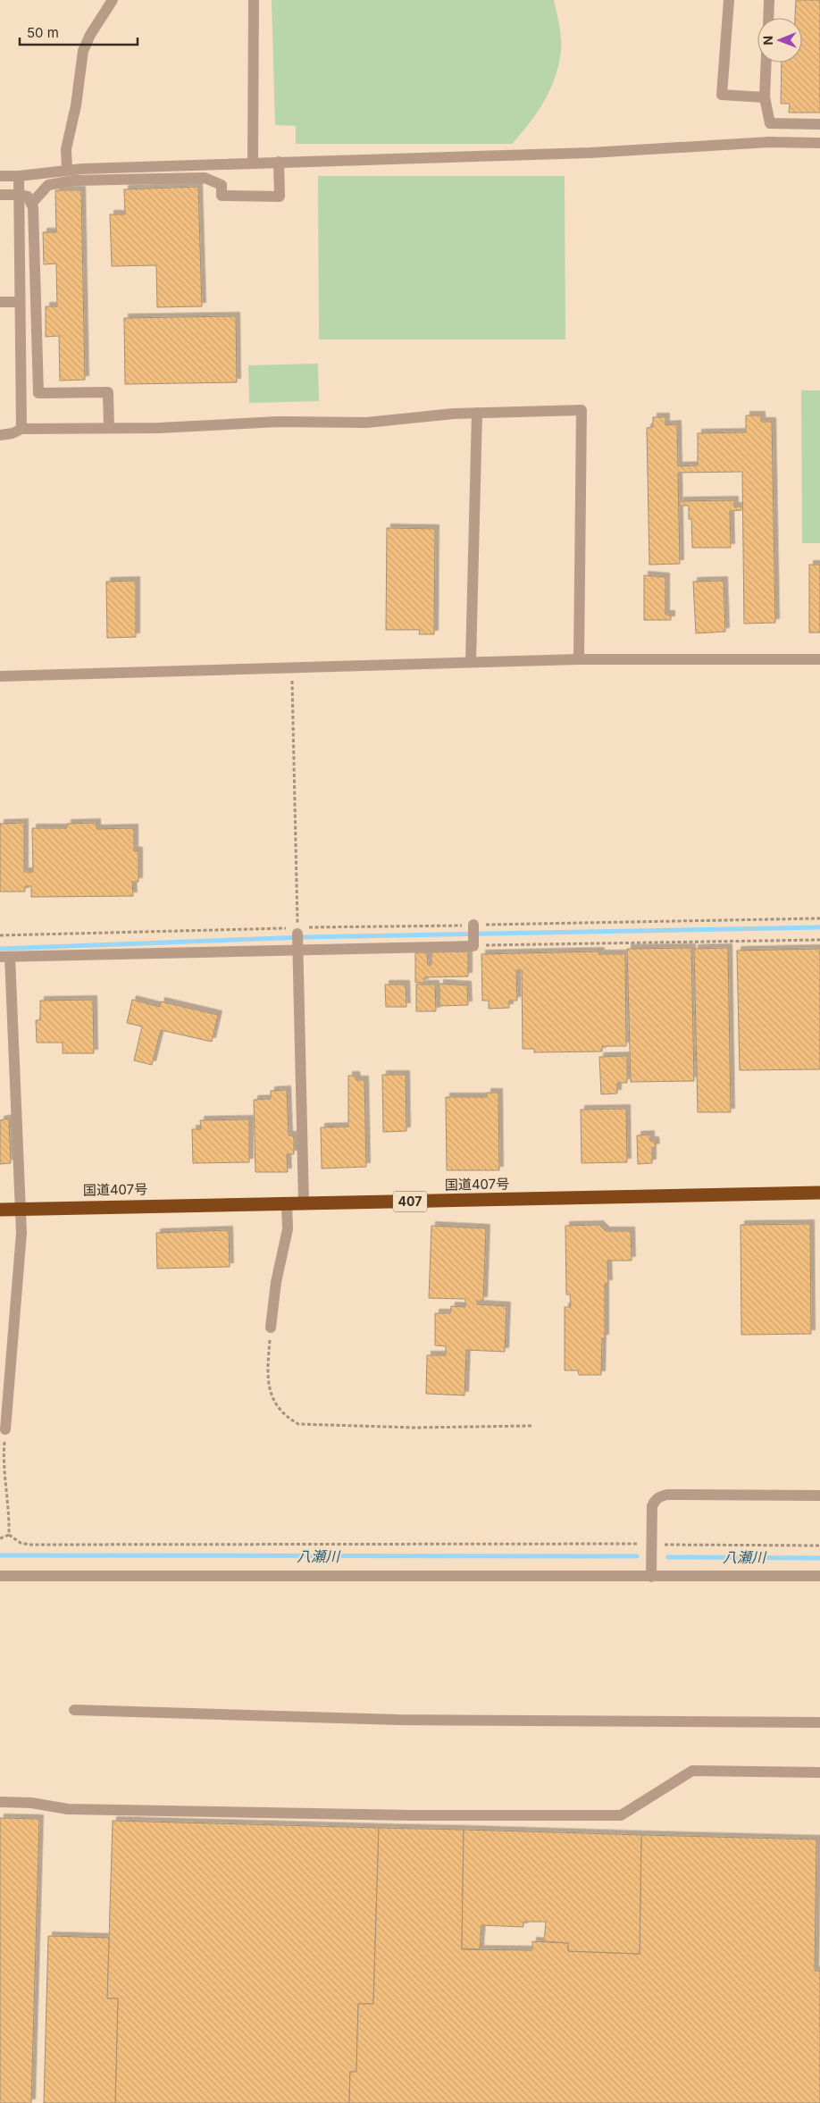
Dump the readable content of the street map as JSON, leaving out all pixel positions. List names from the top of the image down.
{
  "streets": {
    "highway": ["国道407号", "407"]
  },
  "water": ["八瀬川"],
  "scale_bar": "50 m",
  "north": "left"
}
